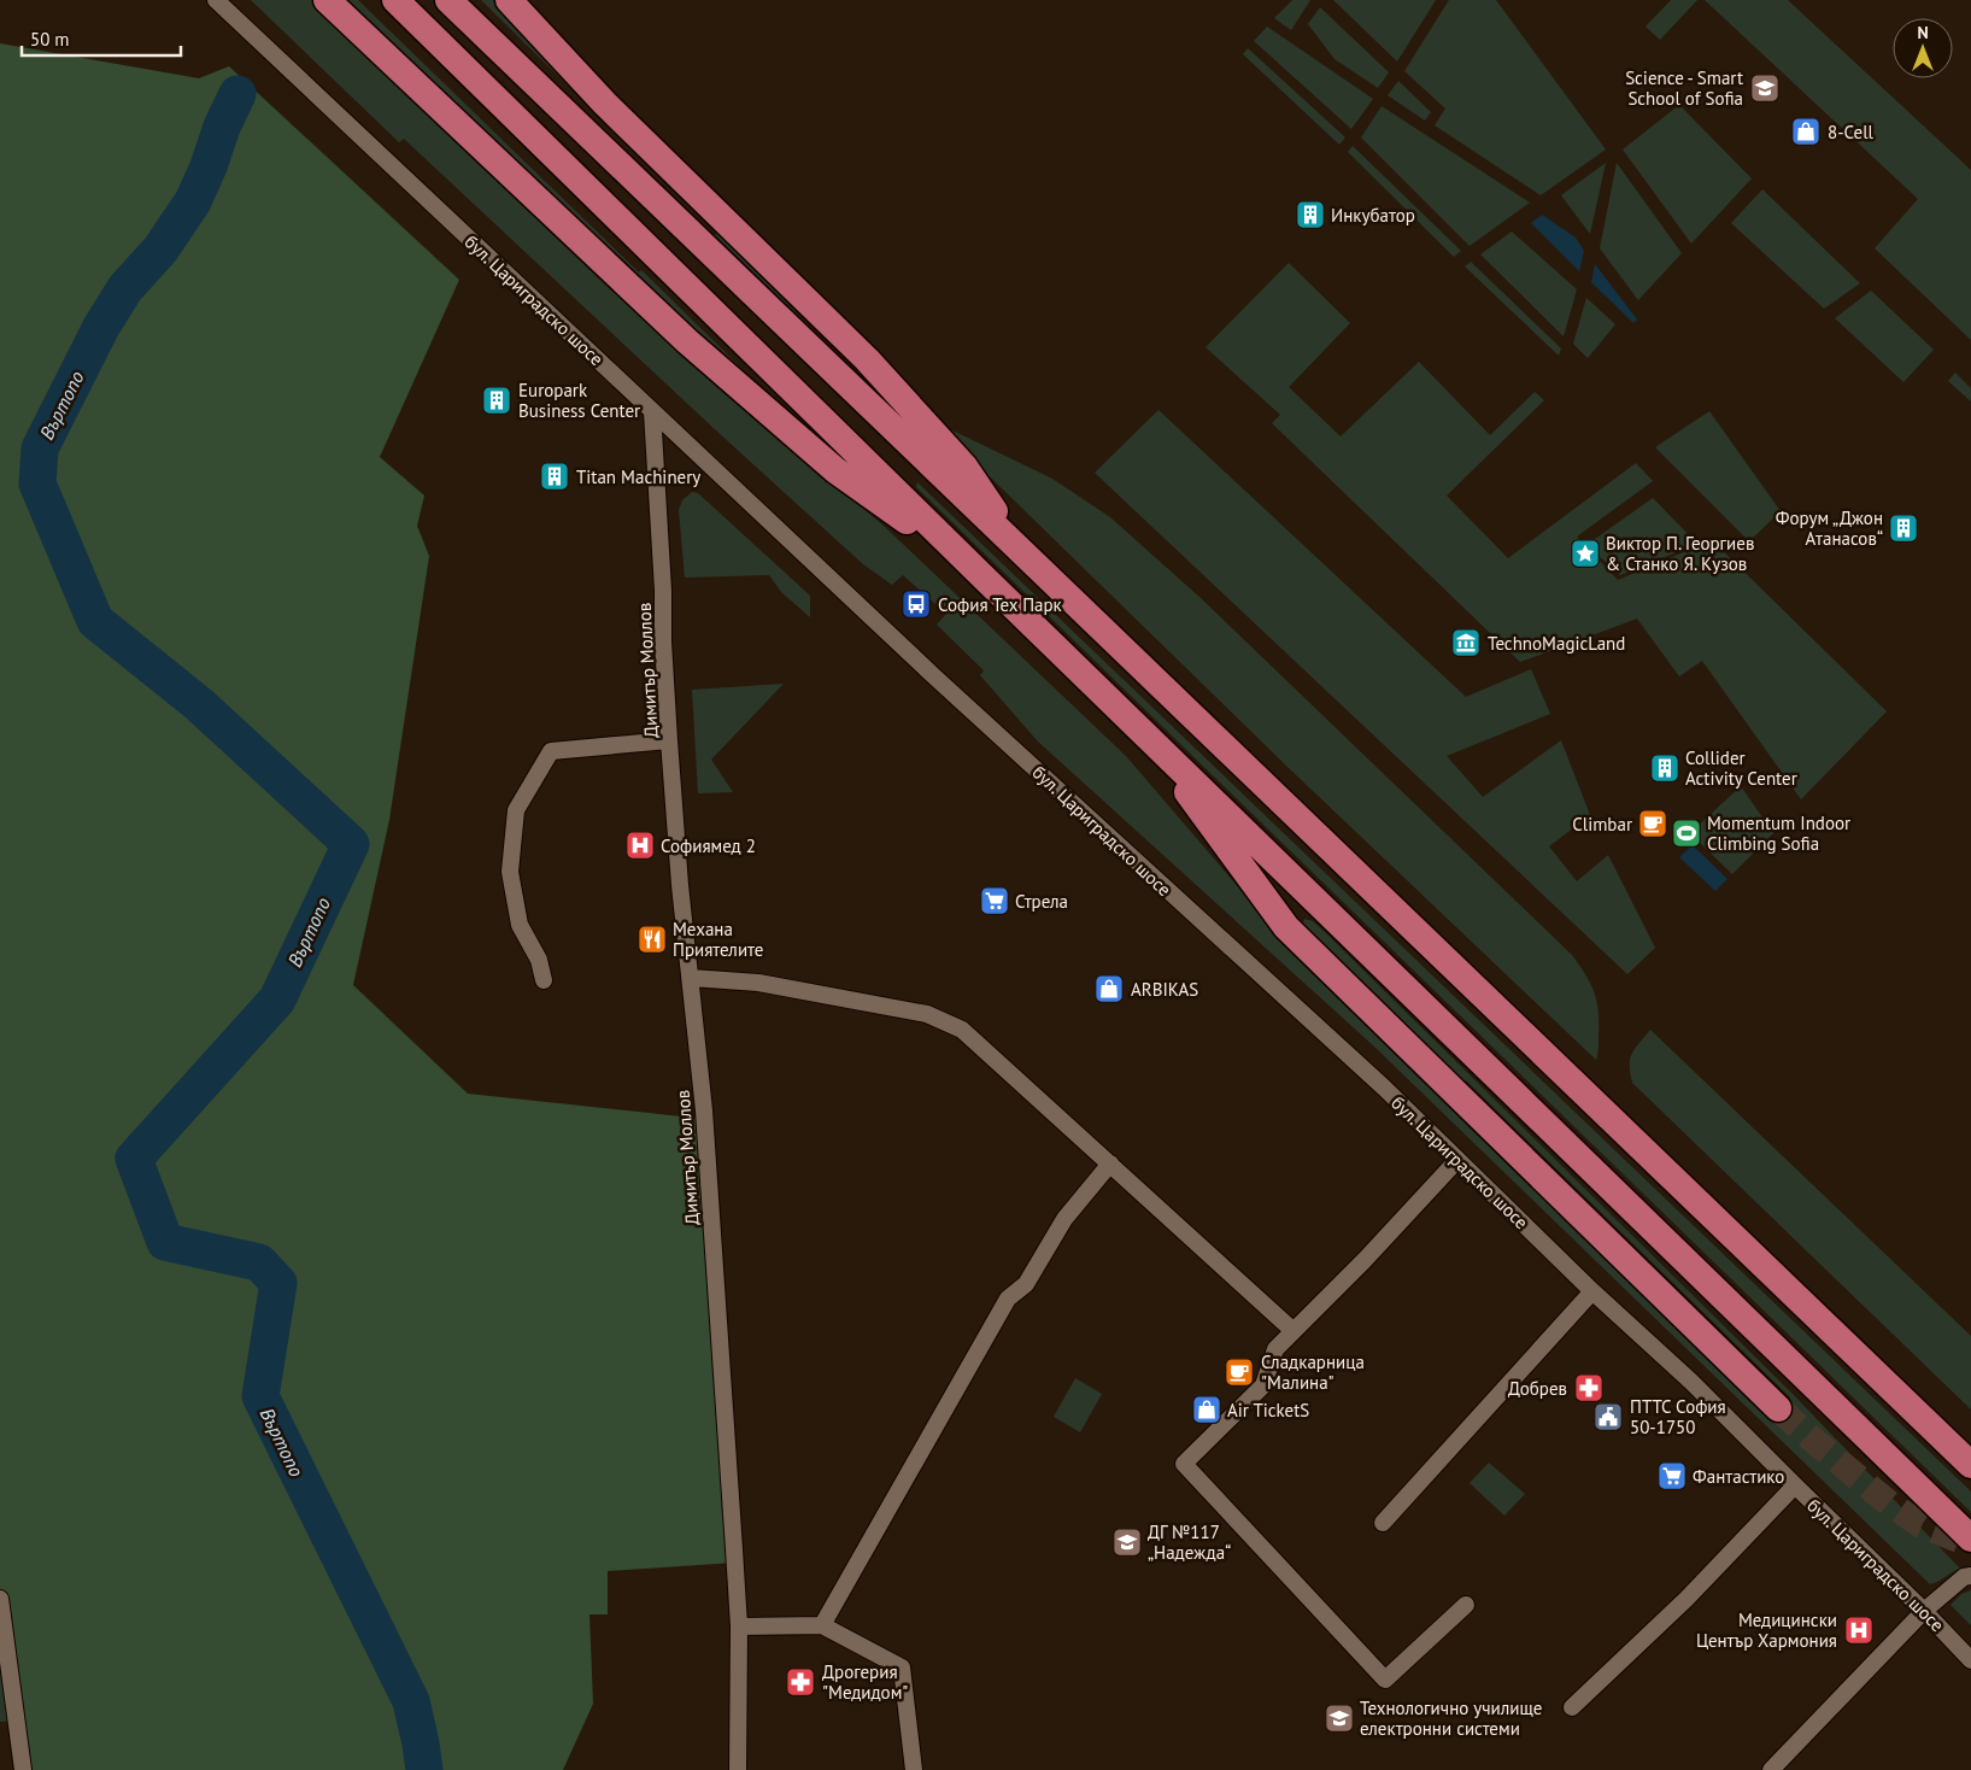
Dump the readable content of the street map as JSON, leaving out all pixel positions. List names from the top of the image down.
{
  "streets": {
    "street": ["бул. Цариградско шосе", "Димитър Моллов"]
  },
  "crossings": [
    ["бул. Цариградско шосе", "Димитър Моллов"]
  ],
  "water": ["Въртопо"],
  "places": {
    "school or university": ["Science - Smart School of Sofia", "ДГ №117 „Надежда“", "Технологично училище електронни системи"],
    "shop": ["8-Cell", "ARBIKAS", "Air TicketS"],
    "building": [
      "Инкубатор",
      "Europark Business Center",
      "Titan Machinery",
      "Форум „Джон Атанасов“",
      "Collider Activity Center"
    ],
    "place": ["Виктор П. Георгиев & Станко Я. Кузов"],
    "bus stop": ["София Тех Парк"],
    "museum": ["TechnoMagicLand"],
    "cafe": ["Climbar", "Сладкарница \"Малина\""],
    "sports": ["Momentum Indoor Climbing Sofia"],
    "hospital": ["Софиямед 2", "Медицински Център Хармония"],
    "supermarket": ["Стрела", "Фантастико"],
    "restaurant": ["Механа Приятелите"],
    "pharmacy": ["Добрев", "Дрогерия \"Медидом\""],
    "public building": ["ПТТС София 50-1750"]
  },
  "scale_bar": "50 m",
  "north": "top"
}
